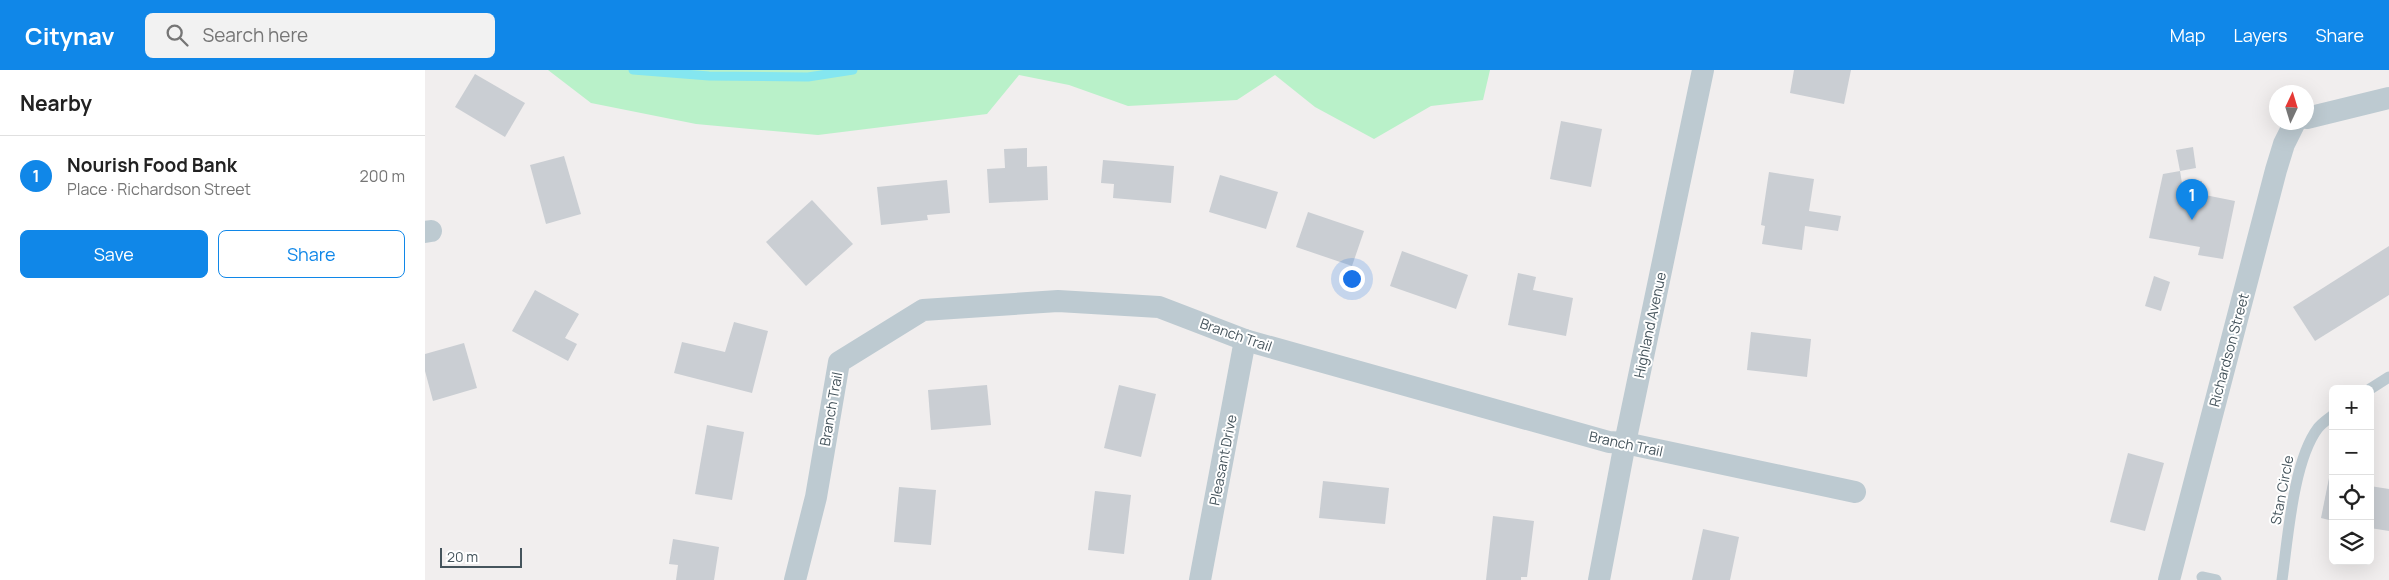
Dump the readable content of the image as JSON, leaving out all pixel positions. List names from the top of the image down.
{
  "streets": {
    "street": [
      "Highland Avenue",
      "Branch Trail",
      "Richardson Street",
      "Pleasant Drive"
    ],
    "lane": ["Stan Circle"]
  },
  "crossings": [
    ["Highland Avenue", "Branch Trail"],
    ["Branch Trail", "Pleasant Drive"]
  ],
  "scale_bar": "20 m",
  "north": "top",
  "page": {
    "header": "Citynav",
    "search": "Search here",
    "nav": ["Map", "Layers", "Share"],
    "heading": "Nearby",
    "list": [
      {
        "mark": "1",
        "name": "Nourish Food Bank",
        "note": "Place · Richardson Street",
        "value": "200 m"
      }
    ],
    "pins": "1",
    "buttons": ["Save", "Share"],
    "map_buttons": ["+", "−"],
    "scale": "20 m"
  }
}
